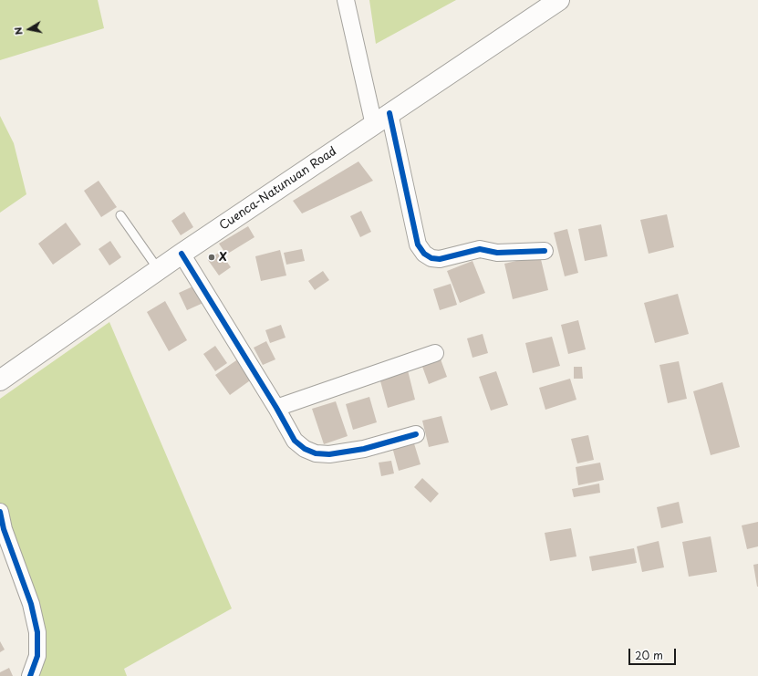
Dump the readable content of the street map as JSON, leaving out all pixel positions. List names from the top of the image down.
{
  "streets": {
    "main road": ["Cuenca-Natunuan Road"]
  },
  "places": ["X"],
  "scale_bar": "20 m",
  "north": "left"
}
